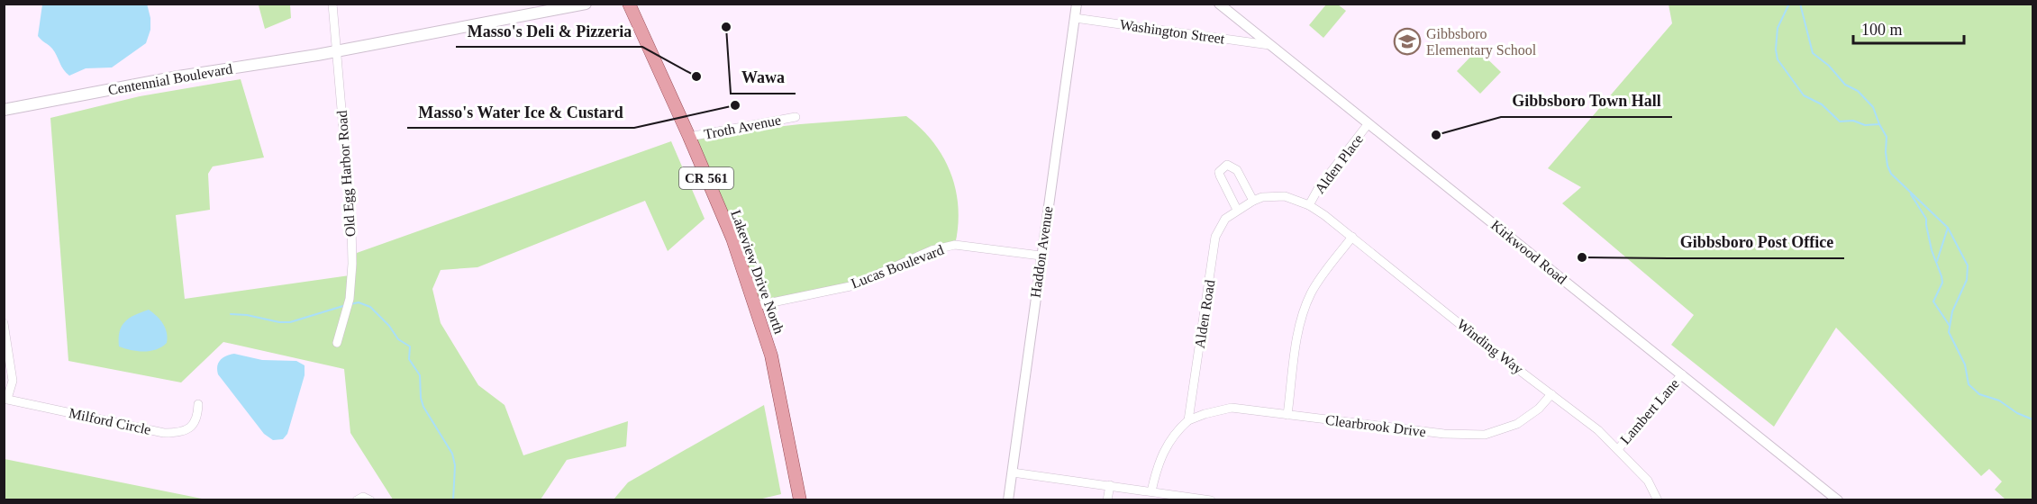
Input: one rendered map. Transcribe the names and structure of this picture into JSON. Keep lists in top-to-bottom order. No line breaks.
{"streets":{"main road":["Centennial Boulevard","CR 561","Lakeview Drive North"],"street":["Washington Street","Troth Avenue","Alden Place","Old Egg Harbor Road","Haddon Avenue","Kirkwood Road","Lucas Boulevard","Alden Road","Winding Way","Lambert Lane","Milford Circle","Clearbrook Drive"]},"crossings":[["Washington Street","Haddon Avenue"],["Washington Street","Kirkwood Road"],["Centennial Boulevard","Old Egg Harbor Road"],["Troth Avenue","Lakeview Drive North"],["Alden Place","Kirkwood Road"],["Alden Place","Alden Road"],["Alden Place","Winding Way"],["Haddon Avenue","Lucas Boulevard"],["Kirkwood Road","Lambert Lane"],["Lucas Boulevard","Lakeview Drive North"],["Alden Road","Winding Way"],["Alden Road","Clearbrook Drive"],["Winding Way","Lambert Lane"],["Winding Way","Clearbrook Drive"]],"places":{"other":["Wawa","Masso's Deli & Pizzeria","Masso's Water Ice & Custard","Gibbsboro Town Hall","Gibbsboro Post Office"],"school or university":["Gibbsboro Elementary School"]},"scale_bar":"100 m"}
